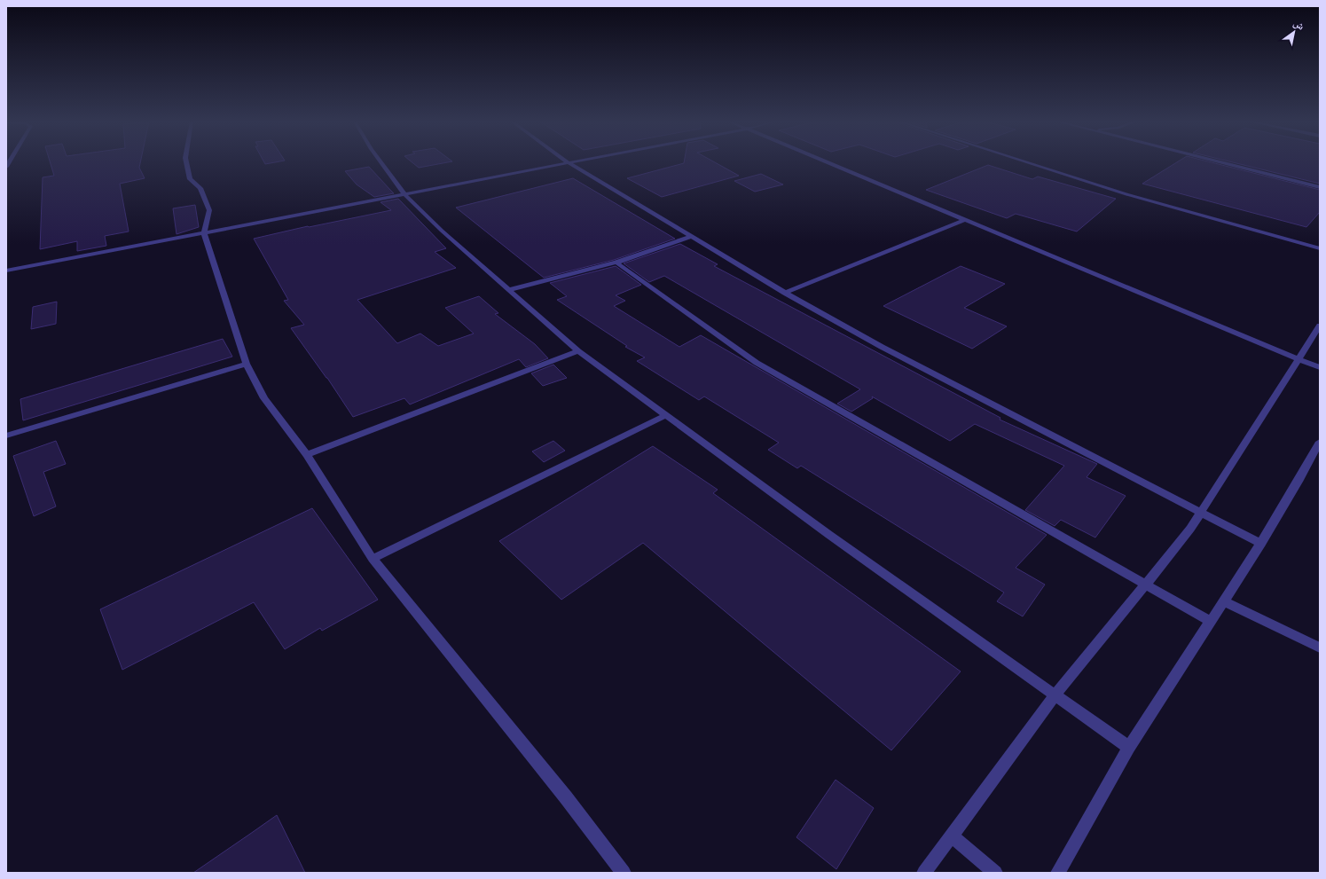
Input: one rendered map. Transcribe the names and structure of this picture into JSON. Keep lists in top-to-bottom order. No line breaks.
{"north":"top right"}
